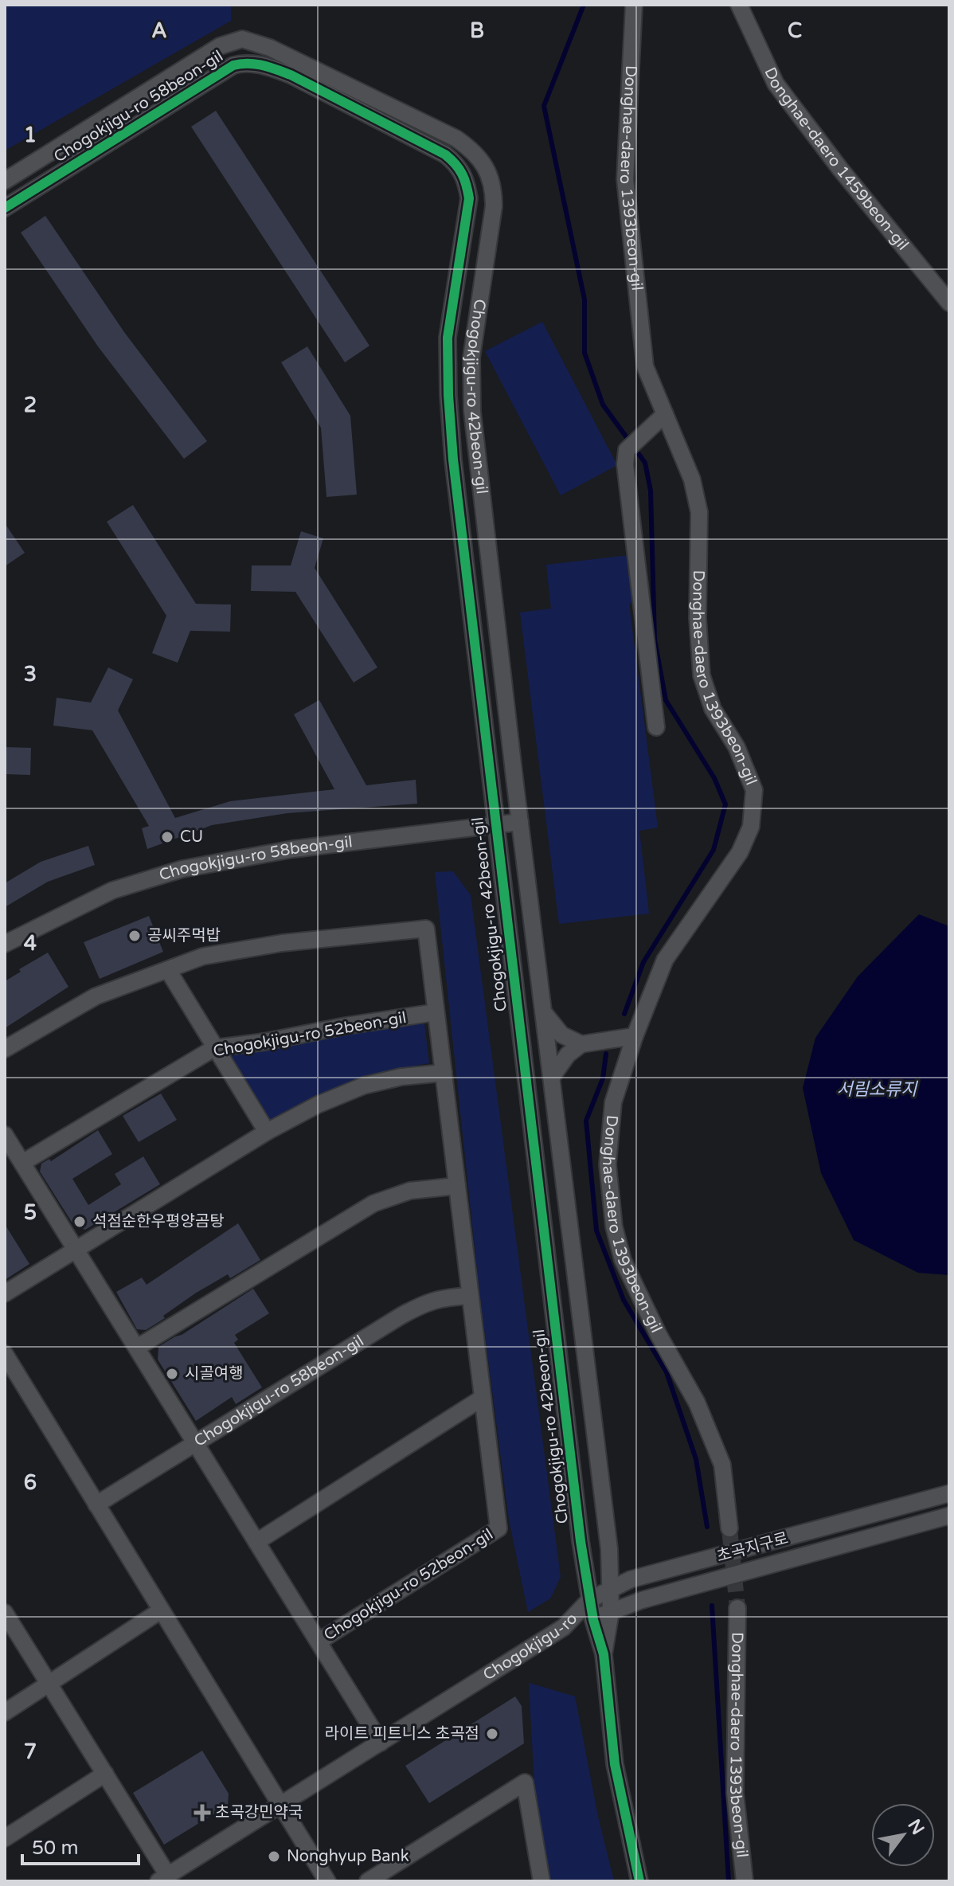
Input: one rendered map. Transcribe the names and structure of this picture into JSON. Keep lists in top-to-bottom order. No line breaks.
{"streets":{"street":["Chogokjigu-ro 58beon-gil","Donghae-daero 1459beon-gil","Donghae-daero 1393beon-gil","Chogokjigu-ro 42beon-gil","Chogokjigu-ro 52beon-gil","초곡지구로","Chogokjigu-ro"]},"crossings":[["Chogokjigu-ro 58beon-gil","Chogokjigu-ro 42beon-gil"],["Chogokjigu-ro 58beon-gil","Chogokjigu-ro 52beon-gil"],["Chogokjigu-ro 42beon-gil","초곡지구로"],["Chogokjigu-ro 42beon-gil","Chogokjigu-ro"],["Chogokjigu-ro 52beon-gil","Chogokjigu-ro"],["초곡지구로","Chogokjigu-ro"]],"water":["서림소류지"],"places":{"other":["CU","공씨주먹밥","석점순한우평양곰탕","시골여행","라이트 피트니스 초곡점","Nonghyup Bank"],"health":["초곡강민약국"]},"scale_bar":"50 m","north":"top right","grid":{"columns":["A","B","C"],"rows":["1","2","3","4","5","6","7"]}}
